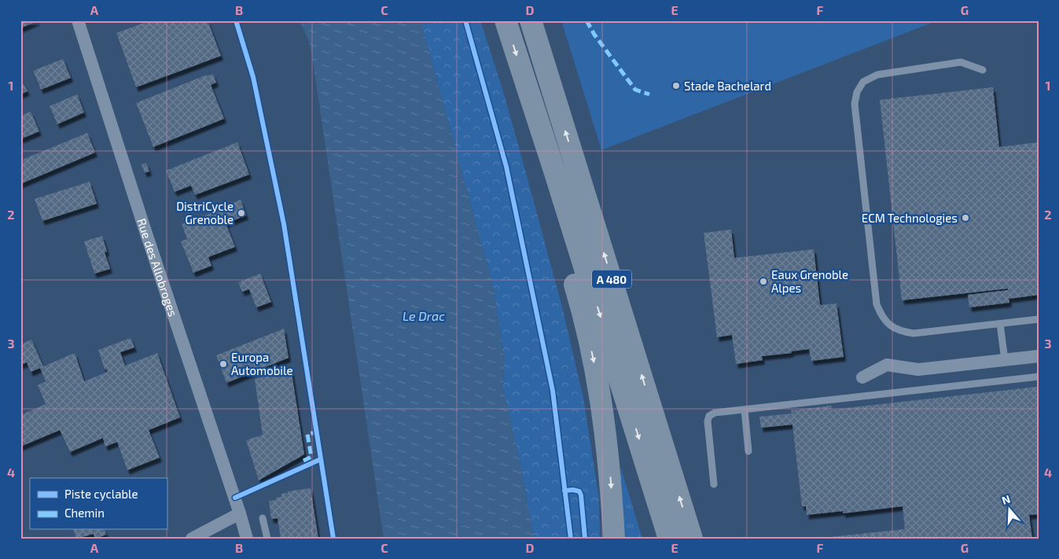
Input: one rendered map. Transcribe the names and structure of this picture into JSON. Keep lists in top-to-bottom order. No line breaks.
{"streets":{"highway":["A 480"],"street":["Rue des Allobroges"]},"water":["Le Drac"],"places":["Stade Bachelard","DistriCycle Grenoble","ECM Technologies","Eaux Grenoble Alpes","Europa Automobile"],"legend":["Piste cyclable","Chemin"],"north":"top","grid":{"columns":["A","B","C","D","E","F","G"],"rows":["1","2","3","4"]}}
